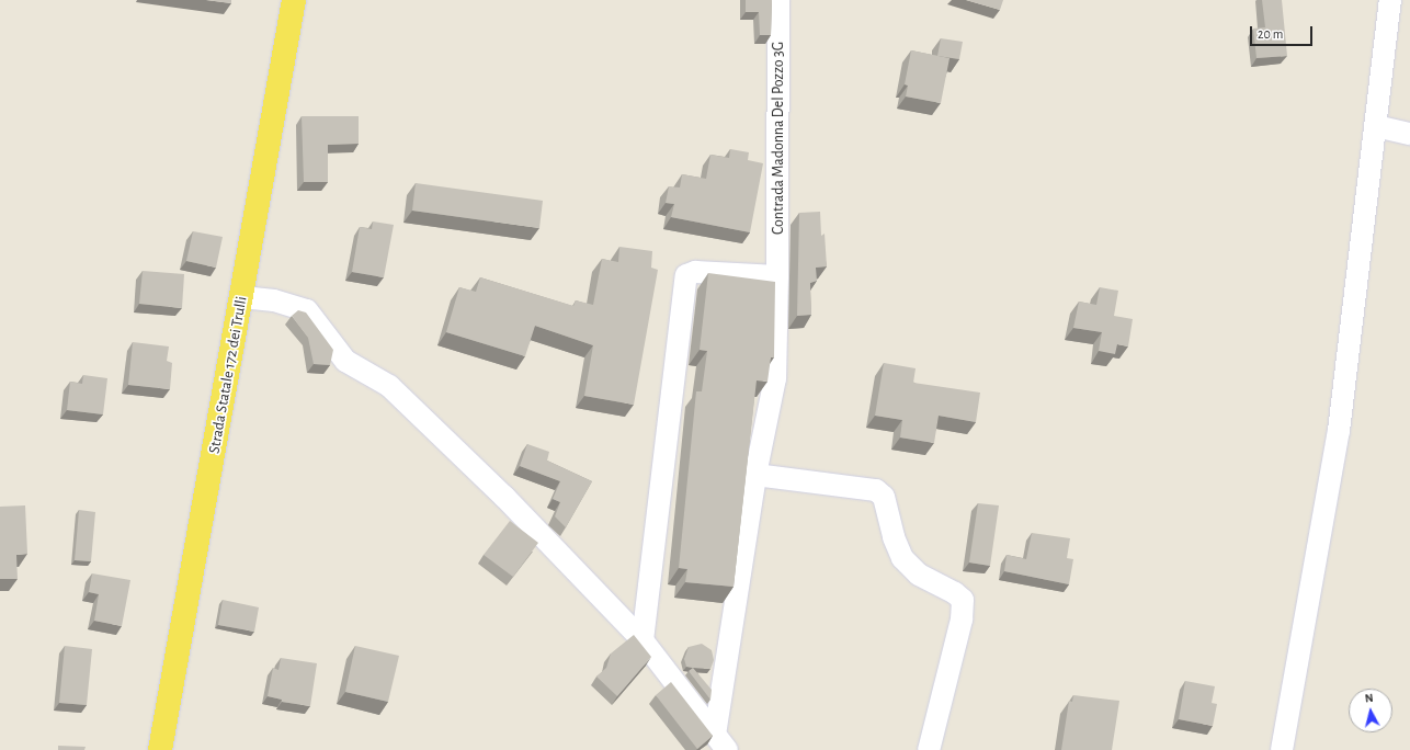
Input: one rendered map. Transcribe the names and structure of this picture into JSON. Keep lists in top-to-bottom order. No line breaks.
{"streets":{"main road":["Strada Statale 172 dei Trulli"],"street":["Contrada Madonna Del Pozzo 3G"]},"scale_bar":"20 m","north":"top"}
